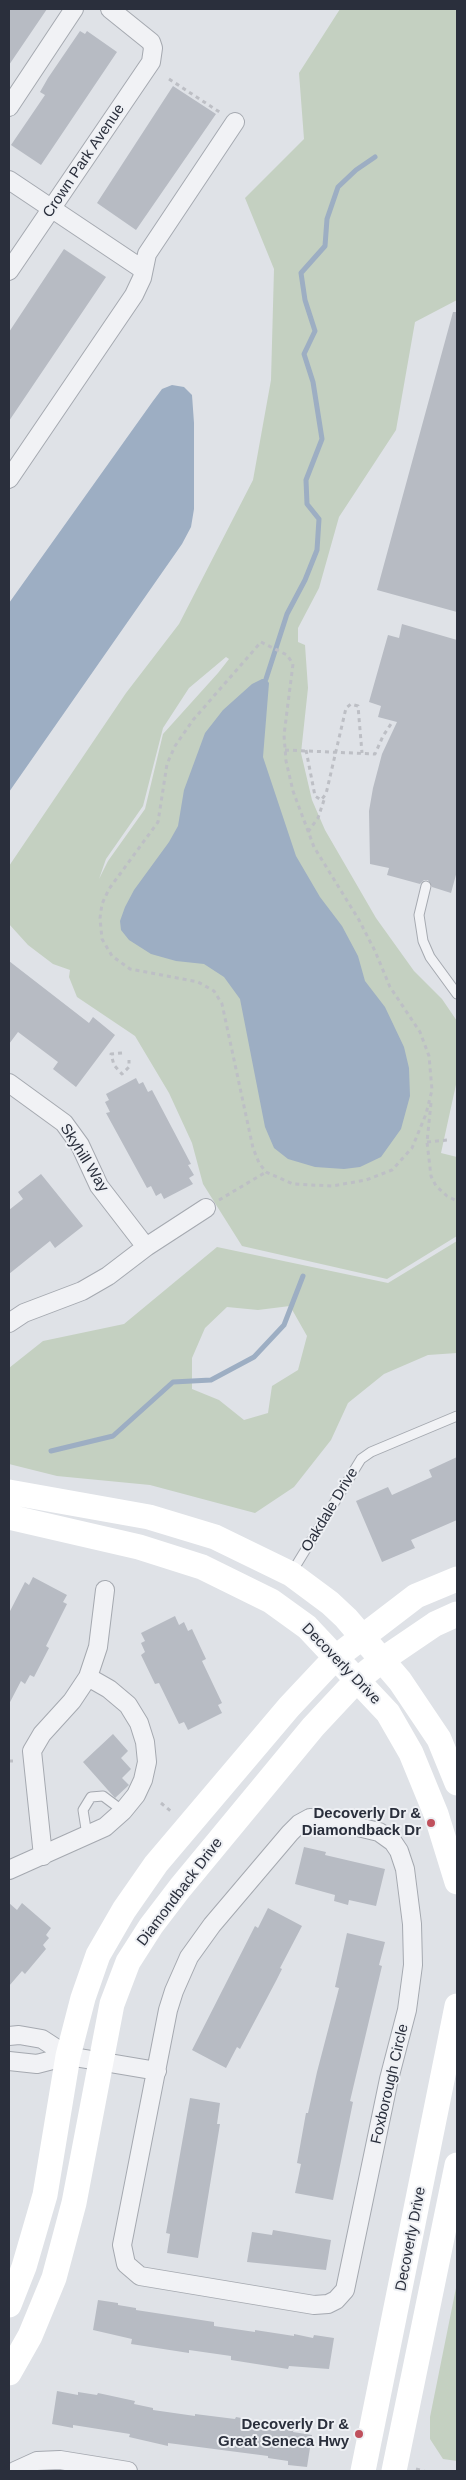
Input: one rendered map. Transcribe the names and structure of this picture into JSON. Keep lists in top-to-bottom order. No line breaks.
{"streets":{"street":["Crown Park Avenue","Skyhill Way","Decoverly Drive","Diamondback Drive","Foxborough Circle"],"lane":["Oakdale Drive"]},"crossings":[["Oakdale Drive","Decoverly Drive"],["Decoverly Drive","Diamondback Drive"]],"places":["Decoverly Dr & Diamondback Dr","Decoverly Dr & Great Seneca Hwy"]}
